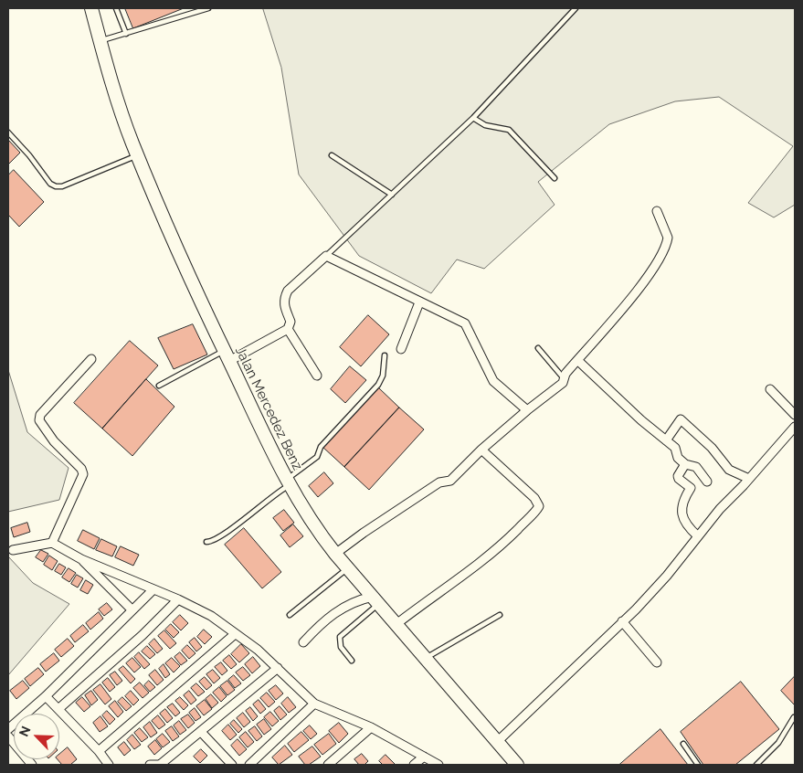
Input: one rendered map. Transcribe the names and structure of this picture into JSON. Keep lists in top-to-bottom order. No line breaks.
{"streets":{"main road":["Jalan Mercedez Benz"]},"north":"top left"}
